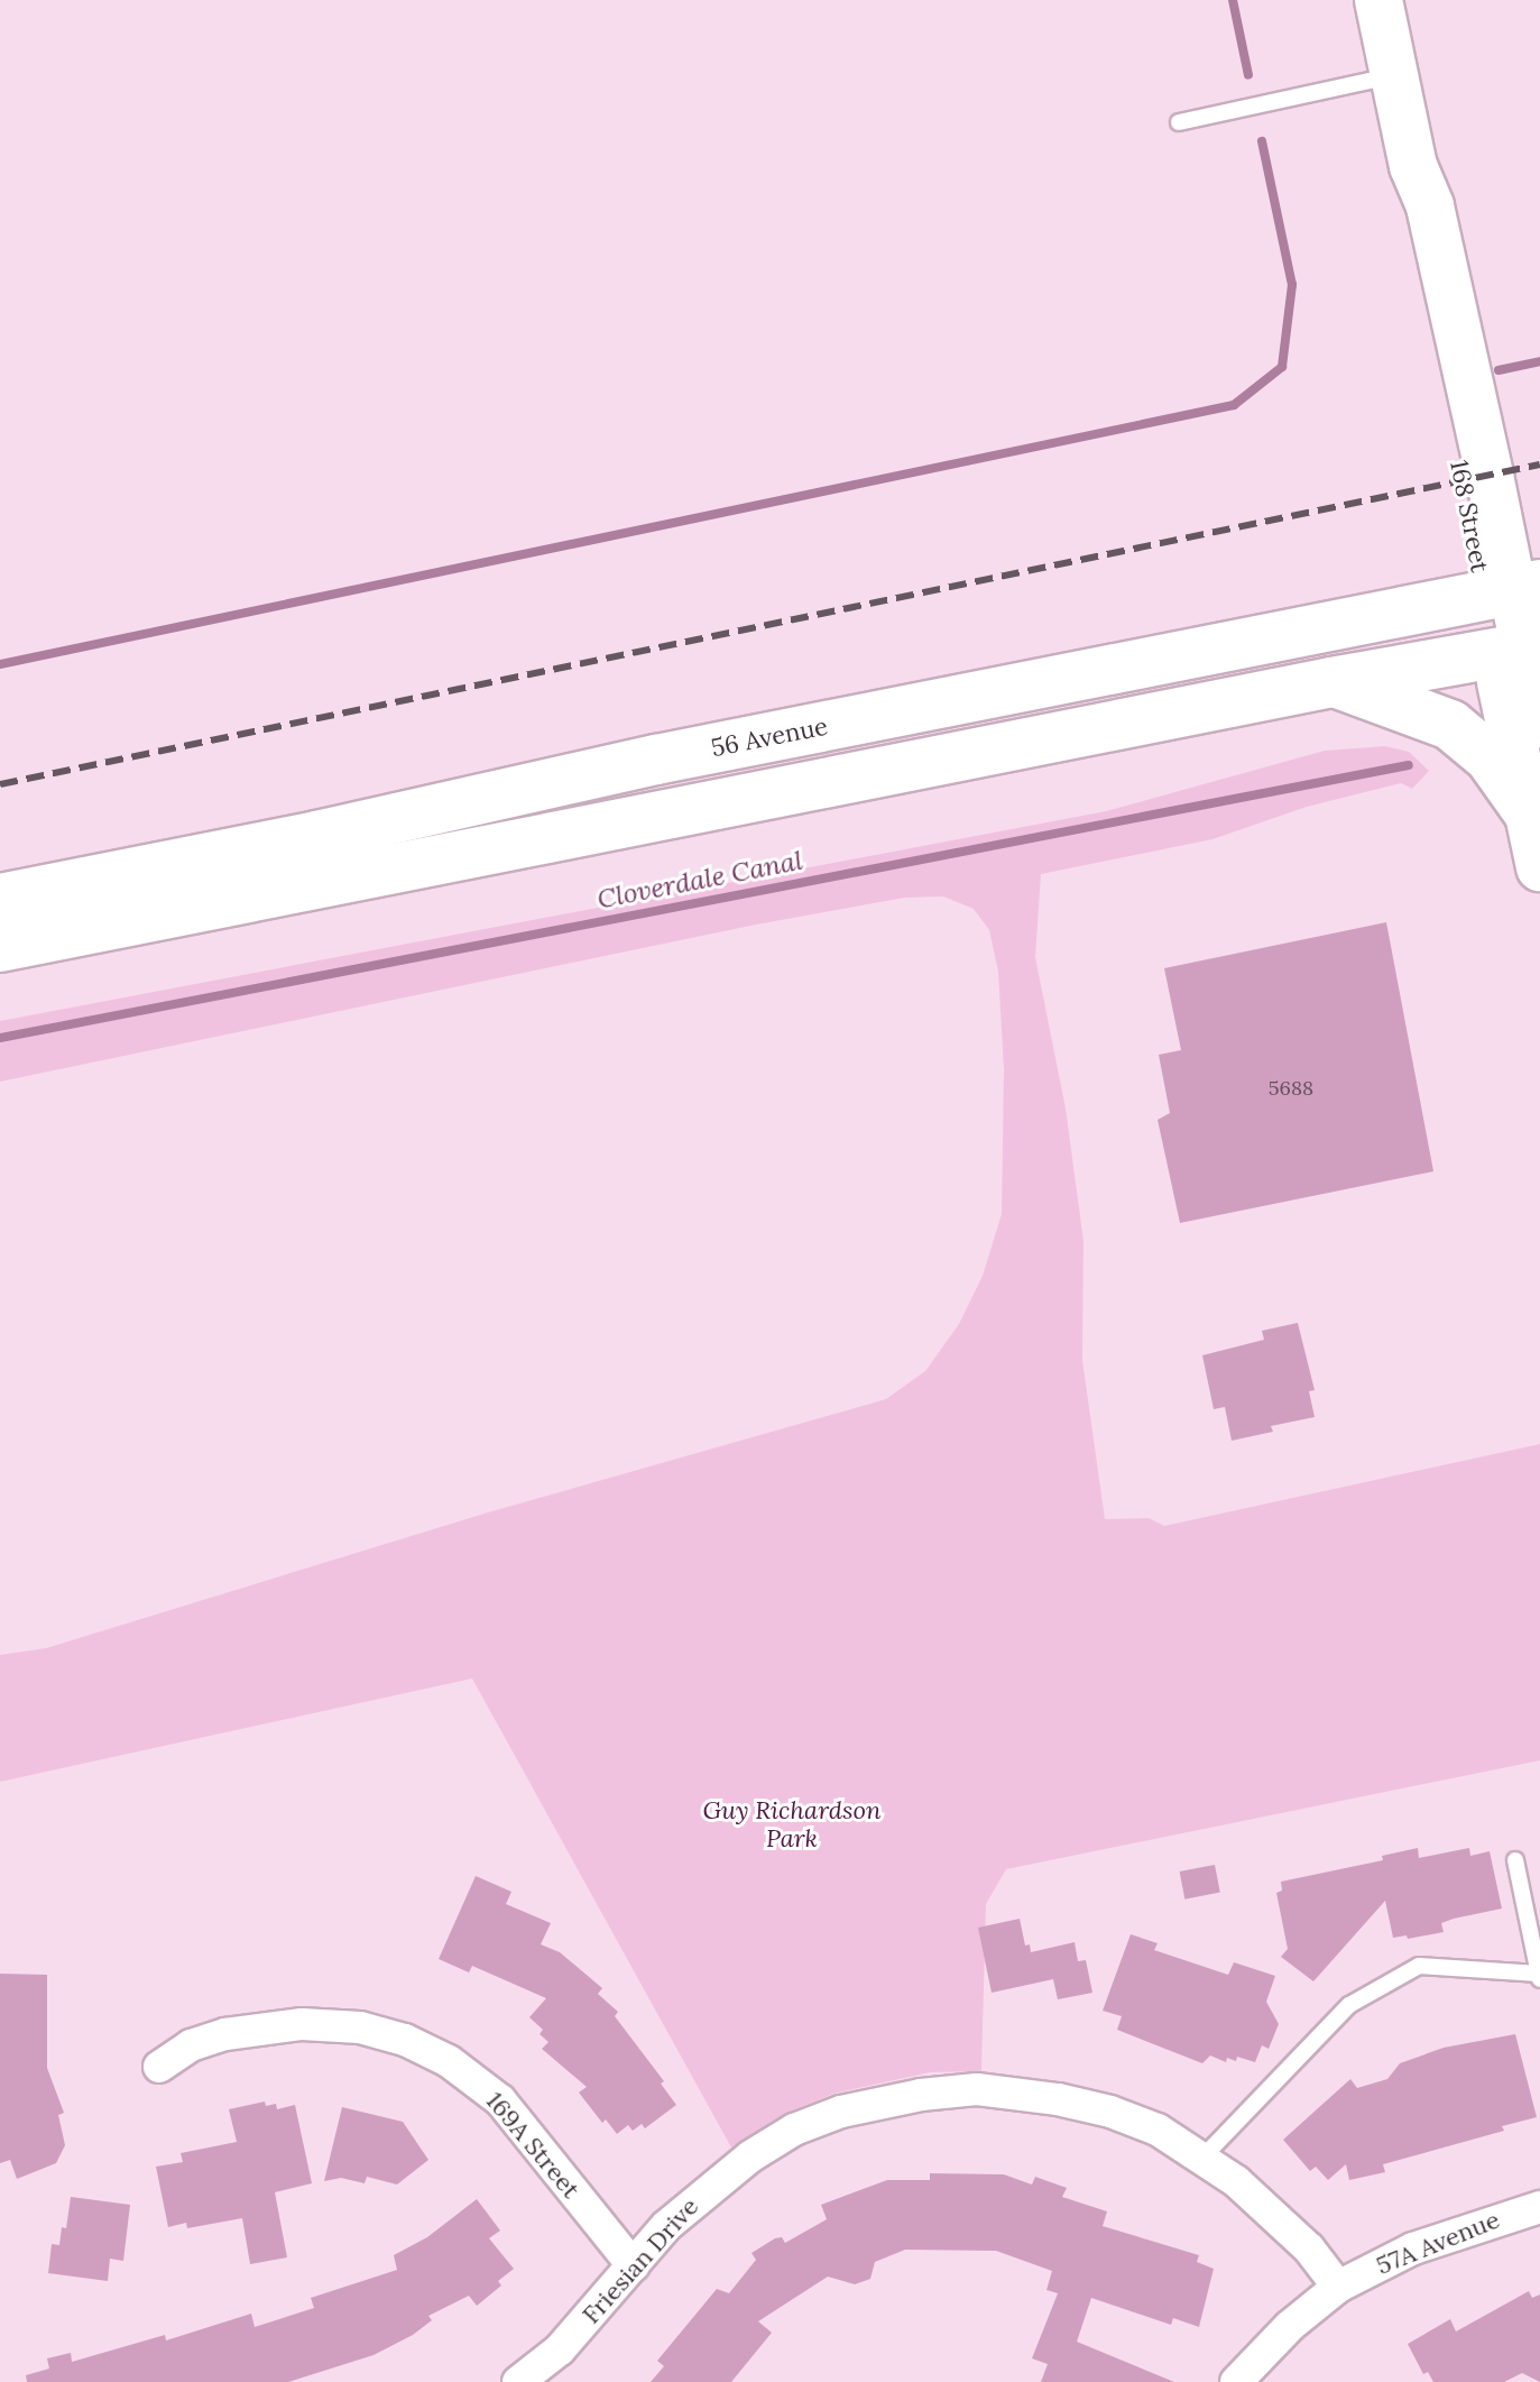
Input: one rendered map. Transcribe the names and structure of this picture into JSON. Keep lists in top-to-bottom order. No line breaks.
{"streets":{"highway":["56 Avenue"],"main road":["168 Street"],"street":["169A Street","57A Avenue","Friesian Drive"]},"crossings":[["168 Street","56 Avenue"],["169A Street","Friesian Drive"],["57A Avenue","Friesian Drive"]],"water":["Cloverdale Canal"],"parks":["Guy Richardson Park"],"house_numbers":["5688"]}
